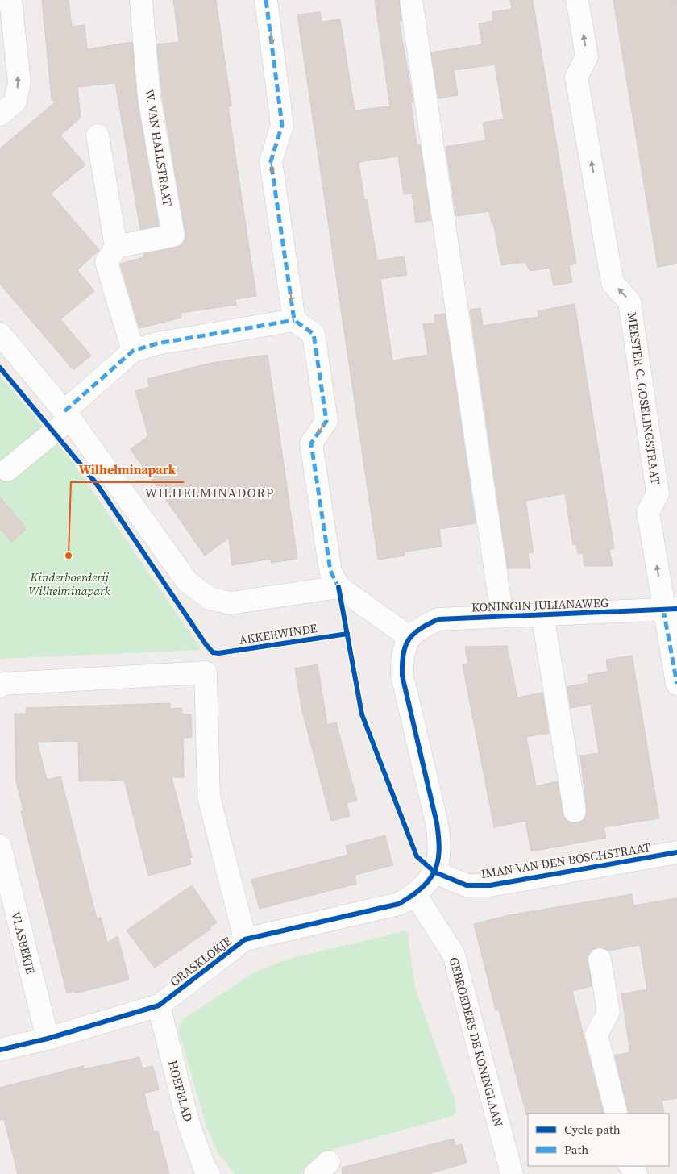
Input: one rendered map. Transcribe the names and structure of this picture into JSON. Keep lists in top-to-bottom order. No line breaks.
{"streets":{"street":["W. VAN HALLSTRAAT","MEESTER C. GOSELINGSTRAAT","KONINGIN JULIANAWEG","IMAN VAN DEN BOSCHSTRAAT","VLASBEKJE","GRASKLOKJE","GEBROEDERS DE KONINGLAAN","HOEFBLAD"],"cycle path":["AKKERWINDE"]},"crossings":[["MEESTER C. GOSELINGSTRAAT","KONINGIN JULIANAWEG"],["IMAN VAN DEN BOSCHSTRAAT","GRASKLOKJE"],["VLASBEKJE","GRASKLOKJE"],["GRASKLOKJE","GEBROEDERS DE KONINGLAAN"],["GRASKLOKJE","HOEFBLAD"]],"districts":["WILHELMINADORP"],"parks":["Kinderboerderij Wilhelminapark"],"places":["Wilhelminapark"],"legend":["Cycle path","Path"]}
